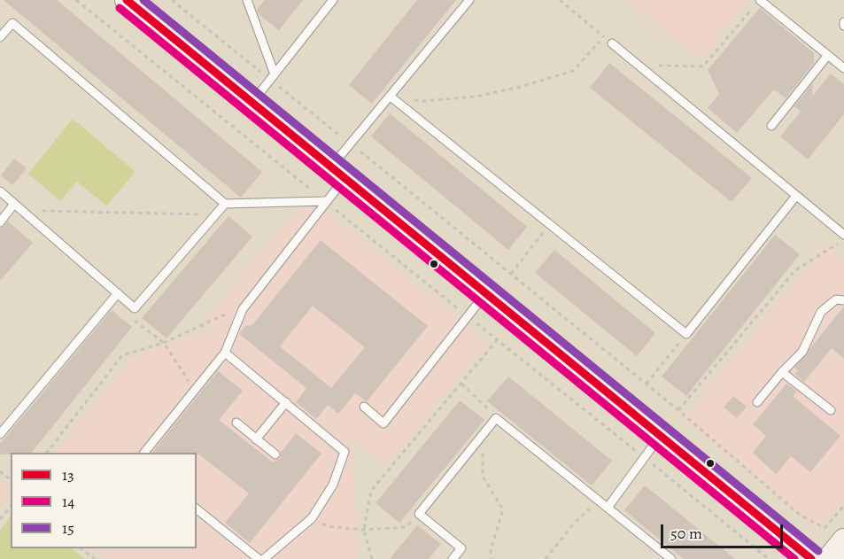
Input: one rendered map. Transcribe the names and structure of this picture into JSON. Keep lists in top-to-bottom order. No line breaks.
{"lines":["transit line 13","transit line 15","transit line 14"],"legend":["13","14","15"],"scale_bar":"50 m"}
